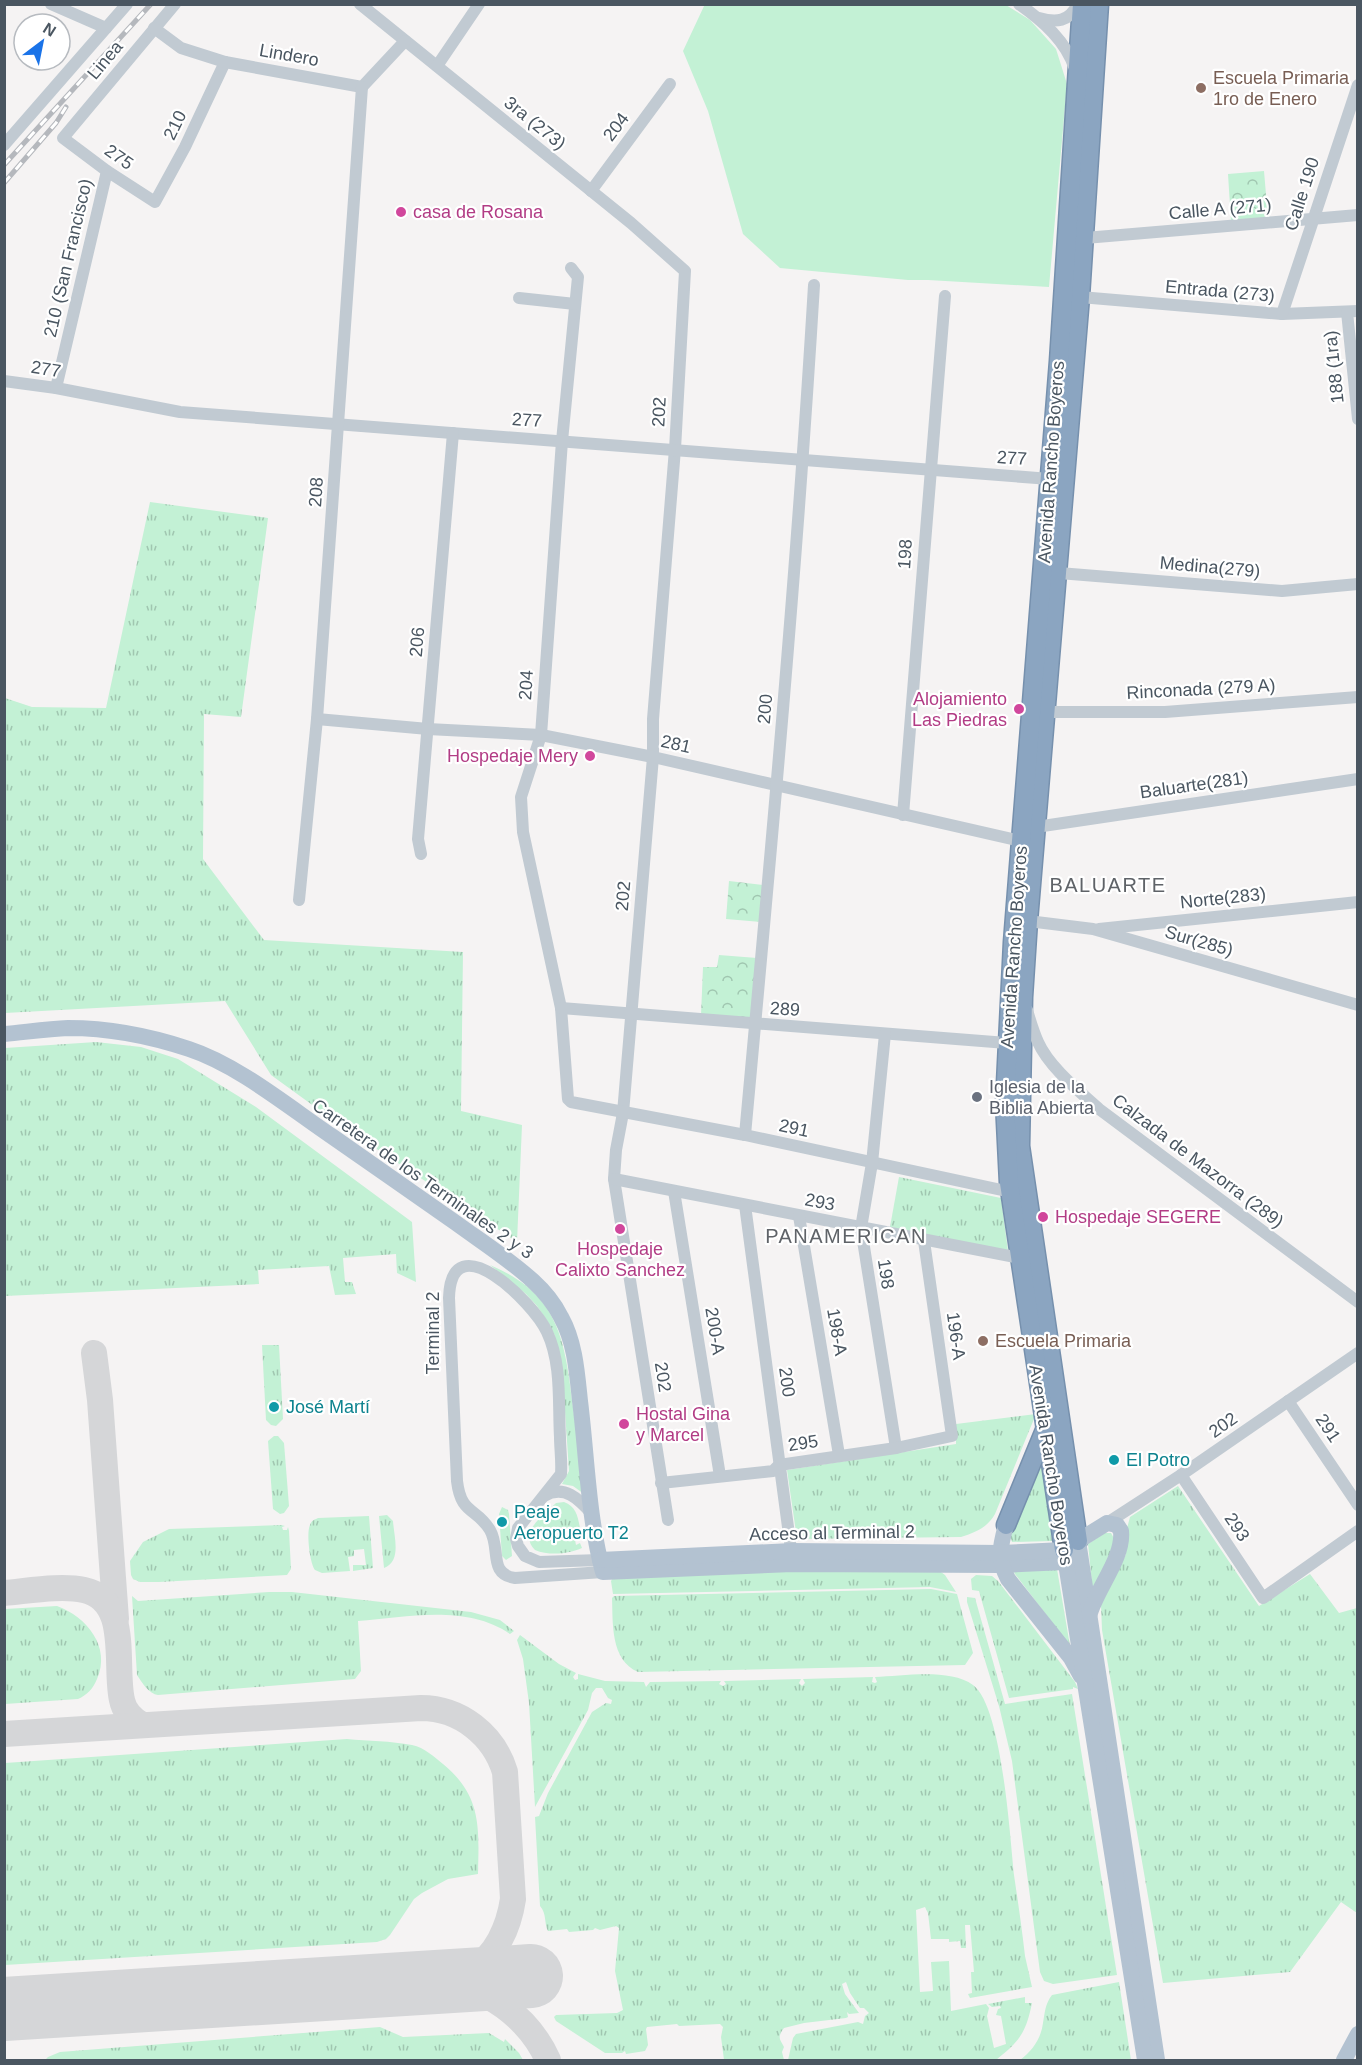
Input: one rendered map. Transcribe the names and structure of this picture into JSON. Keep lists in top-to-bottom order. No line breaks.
{"streets":{"highway":["Avenida Rancho Boyeros"],"main road":["Carretera de los Terminales 2 y 3","Acceso al Terminal 2"],"street":["Lindero","Linea","3ra (273)","210","204","275","Calle 190","Calle A (271)","210 (San Francisco)","Entrada (273)","188 (1ra)","277","202","208","198","Medina(279)","206","Rinconada (279 A)","200","281","Baluarte(281)","Norte(283)","Sur(285)","289","291","Calzada de Mazorra (289)","293","200-A","198-A","Terminal 2","196-A","295"]},"crossings":[["Lindero","Linea"],["Lindero","210"],["Lindero","208"],["Linea","275"],["3ra (273)","204"],["3ra (273)","202"],["210","275"],["204","277"],["204","281"],["204","289"],["204","291"],["275","210 (San Francisco)"],["Calle 190","Calle A (271)"],["Calle 190","Entrada (273)"],["Calle A (271)","Avenida Rancho Boyeros"],["210 (San Francisco)","277"],["Entrada (273)","188 (1ra)"],["Entrada (273)","Avenida Rancho Boyeros"],["277","202"],["277","Avenida Rancho Boyeros"],["277","208"],["277","198"],["277","206"],["277","200"],["202","281"],["202","289"],["202","291"],["202","293"],["202","295"],["Avenida Rancho Boyeros","Medina(279)"],["Avenida Rancho Boyeros","Rinconada (279 A)"],["Avenida Rancho Boyeros","281"],["Avenida Rancho Boyeros","Baluarte(281)"],["Avenida Rancho Boyeros","Sur(285)"],["Avenida Rancho Boyeros","289"],["Avenida Rancho Boyeros","291"],["Avenida Rancho Boyeros","Calzada de Mazorra (289)"],["Avenida Rancho Boyeros","293"],["Avenida Rancho Boyeros","Acceso al Terminal 2"],["208","281"],["198","281"],["198","289"],["198","291"],["198","293"],["198","295"],["206","281"],["200","281"],["200","289"],["200","291"],["200","293"],["200","295"],["200","Acceso al Terminal 2"],["Norte(283)","Sur(285)"],["Carretera de los Terminales 2 y 3","Terminal 2"],["Carretera de los Terminales 2 y 3","Acceso al Terminal 2"],["293","200-A"],["293","198-A"],["293","196-A"],["200-A","295"],["198-A","295"],["Terminal 2","Acceso al Terminal 2"],["196-A","295"]],"districts":["BALUARTE","PANAMERICAN"],"places":["Escuela Primaria 1ro de Enero","casa de Rosana","Alojamiento Las Piedras","Hospedaje Mery","Iglesia de la Biblia Abierta","Hospedaje SEGERE","Hospedaje Calixto Sanchez","Escuela Primaria","José Martí","Hostal Gina y Marcel","El Potro","Peaje Aeropuerto T2"],"north":"top right"}
